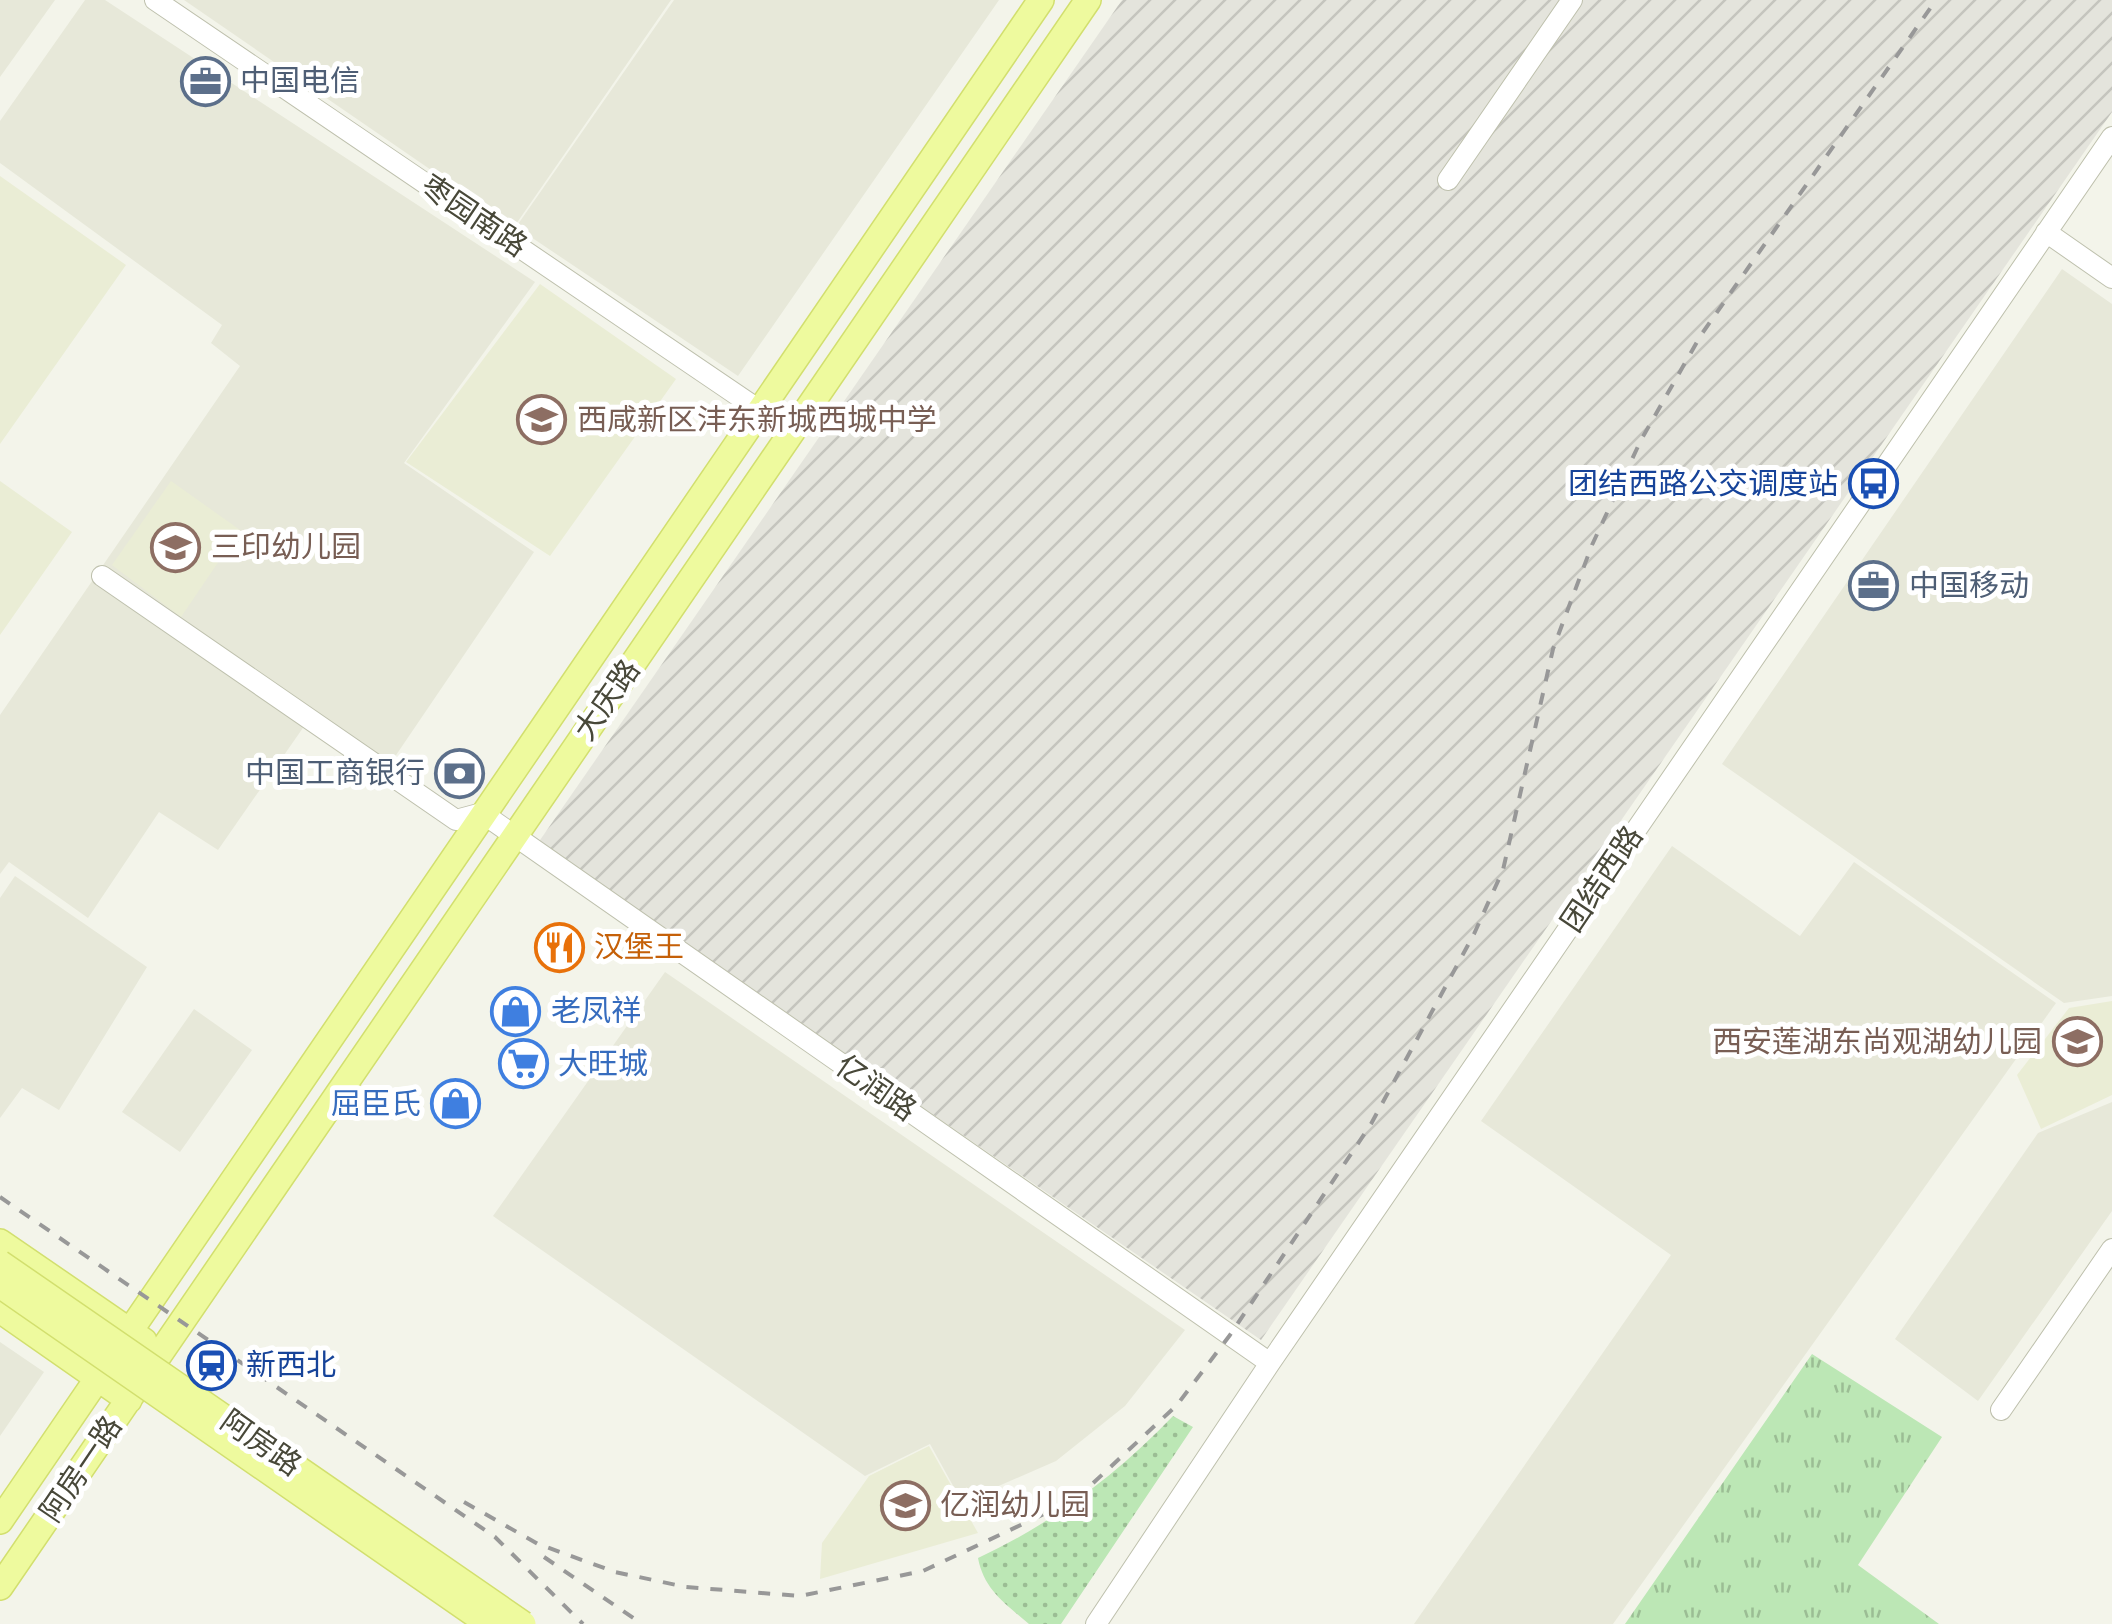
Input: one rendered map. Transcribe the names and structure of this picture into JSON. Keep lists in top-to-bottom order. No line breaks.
{"streets":{"main road":["大庆路","阿房路","阿房一路"],"street":["枣园南路","团结西路","亿润路"]},"crossings":[["枣园南路","大庆路"],["大庆路","亿润路"],["大庆路","阿房一路"],["团结西路","亿润路"]],"places":{"office":["中国电信","中国移动"],"school or university":["西咸新区沣东新城西城中学","三印幼儿园","西安莲湖东尚观湖幼儿园","亿润幼儿园"],"bus stop":["团结西路公交调度站"],"bank":["中国工商银行"],"restaurant":["汉堡王"],"shop":["老凤祥","屈臣氏"],"supermarket":["大旺城"],"station":["新西北"]}}
